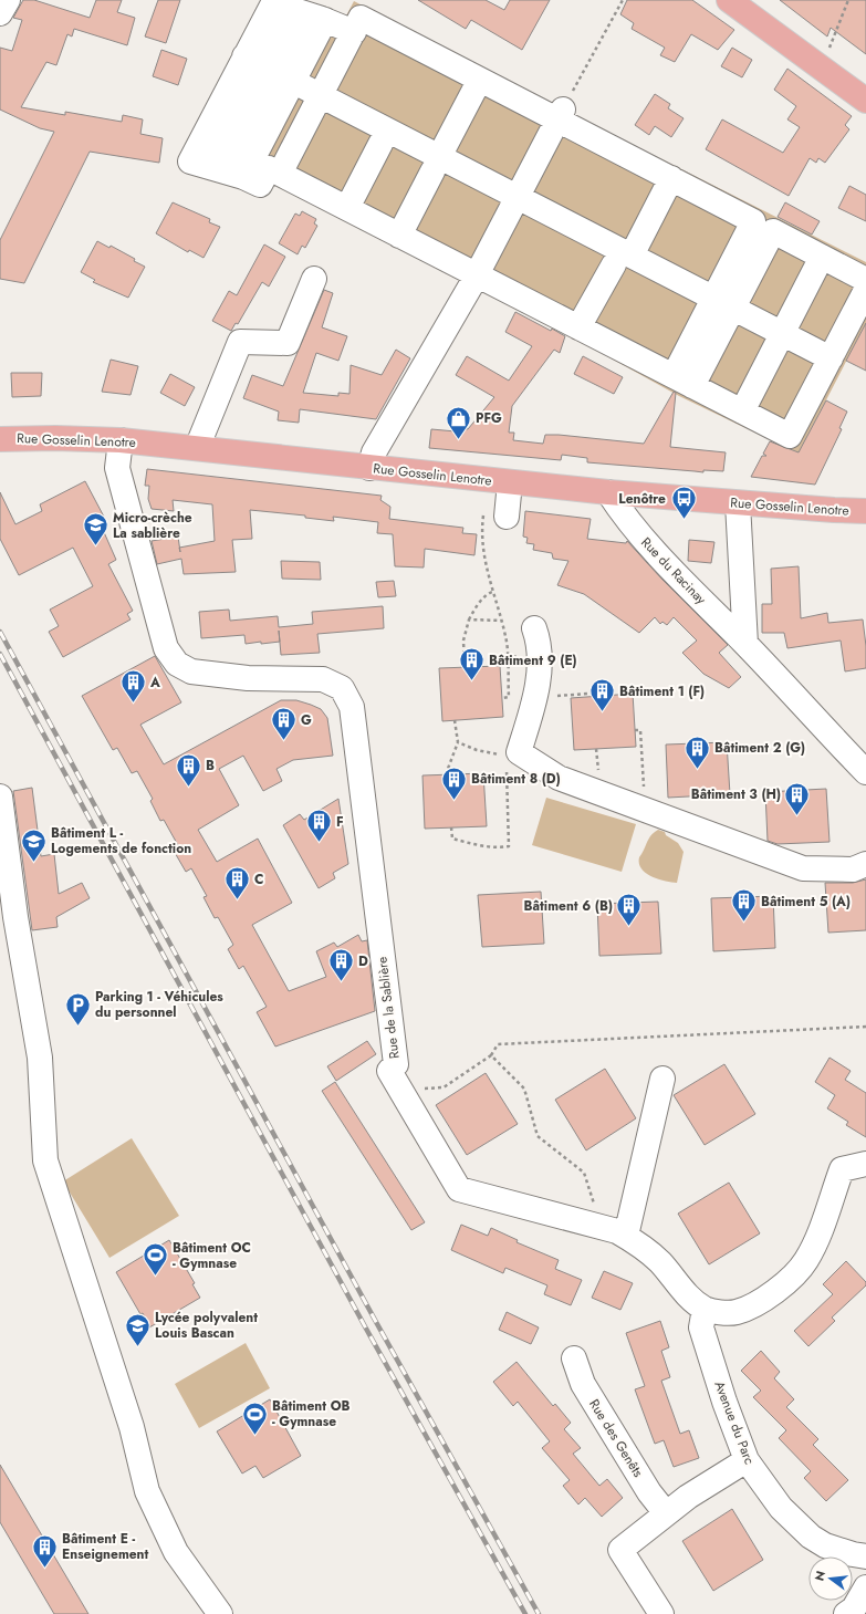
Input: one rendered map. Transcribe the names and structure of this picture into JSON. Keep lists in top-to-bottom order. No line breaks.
{"streets":{"main road":["Rue Gosselin Lenotre"],"street":["Rue du Racinay","Rue de la Sablière","Avenue du Parc","Rue des Genêts"]},"crossings":[["Rue Gosselin Lenotre","Rue du Racinay"],["Rue Gosselin Lenotre","Rue de la Sablière"],["Rue de la Sablière","Avenue du Parc"]],"places":{"shop":["PFG"],"bus stop":["Lenôtre"],"school or university":["Micro-crèche La sablière","Bâtiment L - Logements de fonction","Lycée polyvalent Louis Bascan"],"building":["Bâtiment 9 (E)","A","Bâtiment 1 (F)","G","Bâtiment 2 (G)","B","Bâtiment 8 (D)","Bâtiment 3 (H)","F","C","Bâtiment 5 (A)","Bâtiment 6 (B)","D","Bâtiment E - Enseignement"],"parking":["Parking 1 - Véhicules du personnel"],"sports":["Bâtiment OC - Gymnase","Bâtiment OB - Gymnase"]},"north":"left"}
